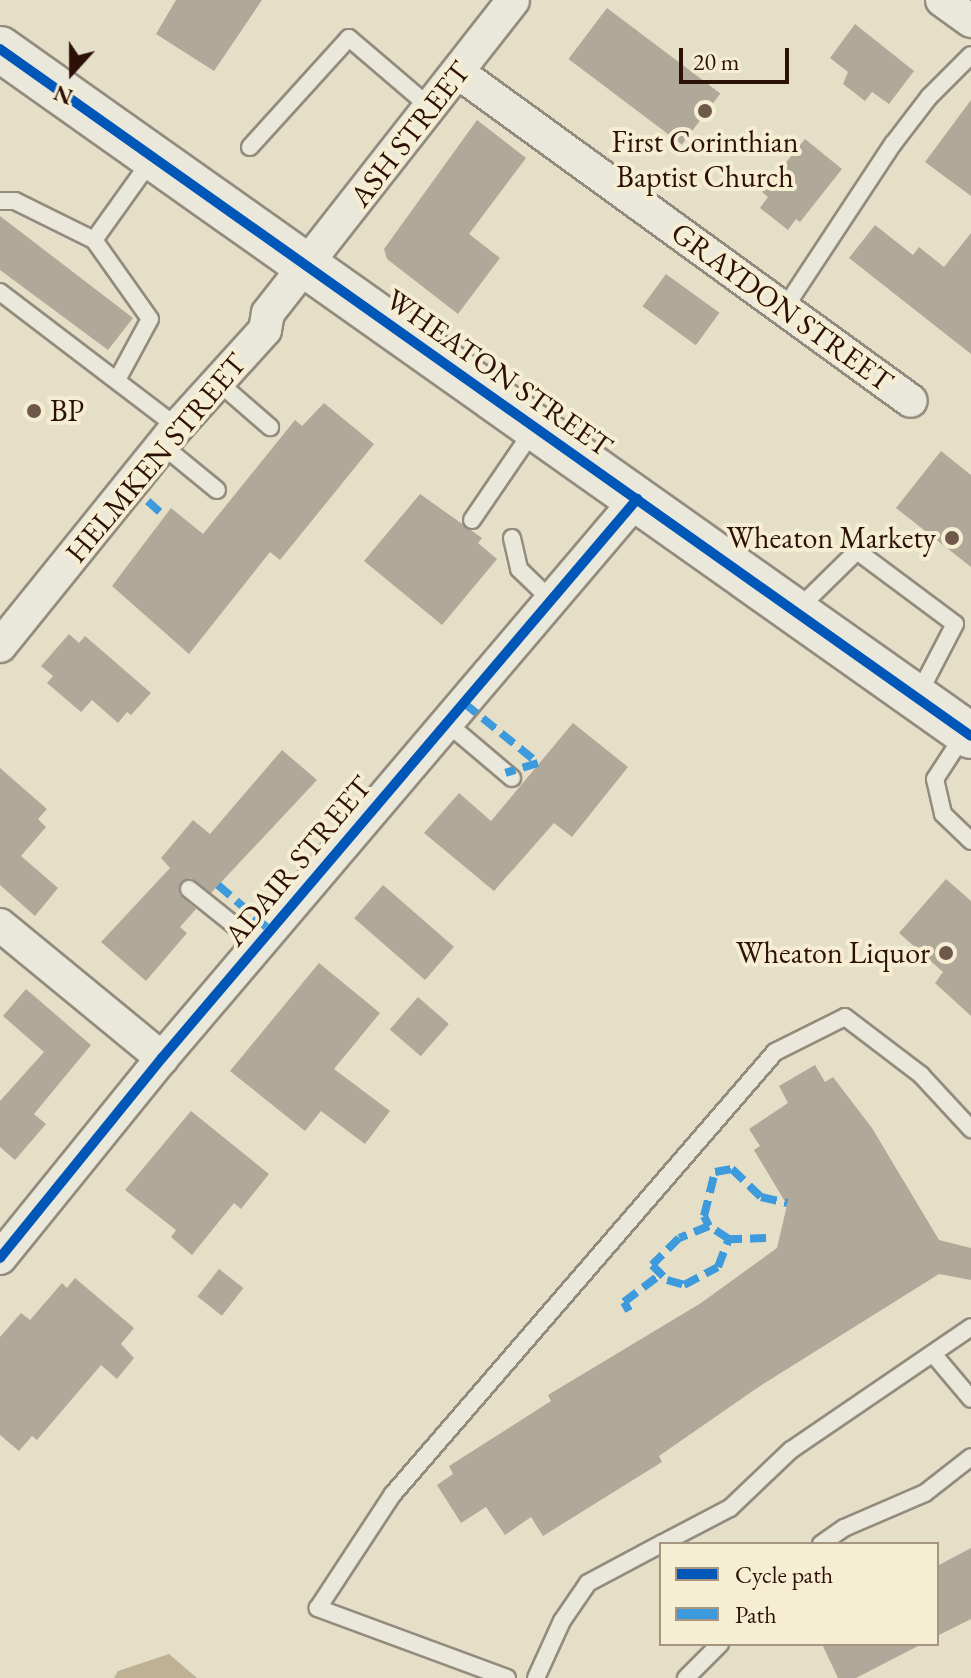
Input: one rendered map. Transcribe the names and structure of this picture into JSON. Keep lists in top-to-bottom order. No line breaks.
{"streets":{"main road":["WHEATON STREET"],"street":["ASH STREET","GRAYDON STREET","HELMKEN STREET","ADAIR STREET"]},"crossings":[["ASH STREET","GRAYDON STREET"],["ASH STREET","WHEATON STREET"],["ASH STREET","HELMKEN STREET"],["WHEATON STREET","HELMKEN STREET"],["WHEATON STREET","ADAIR STREET"]],"places":["First Corinthian Baptist Church","BP","Wheaton Markety","Wheaton Liquor"],"legend":["Cycle path","Path"],"scale_bar":"20 m","north":"bottom"}
